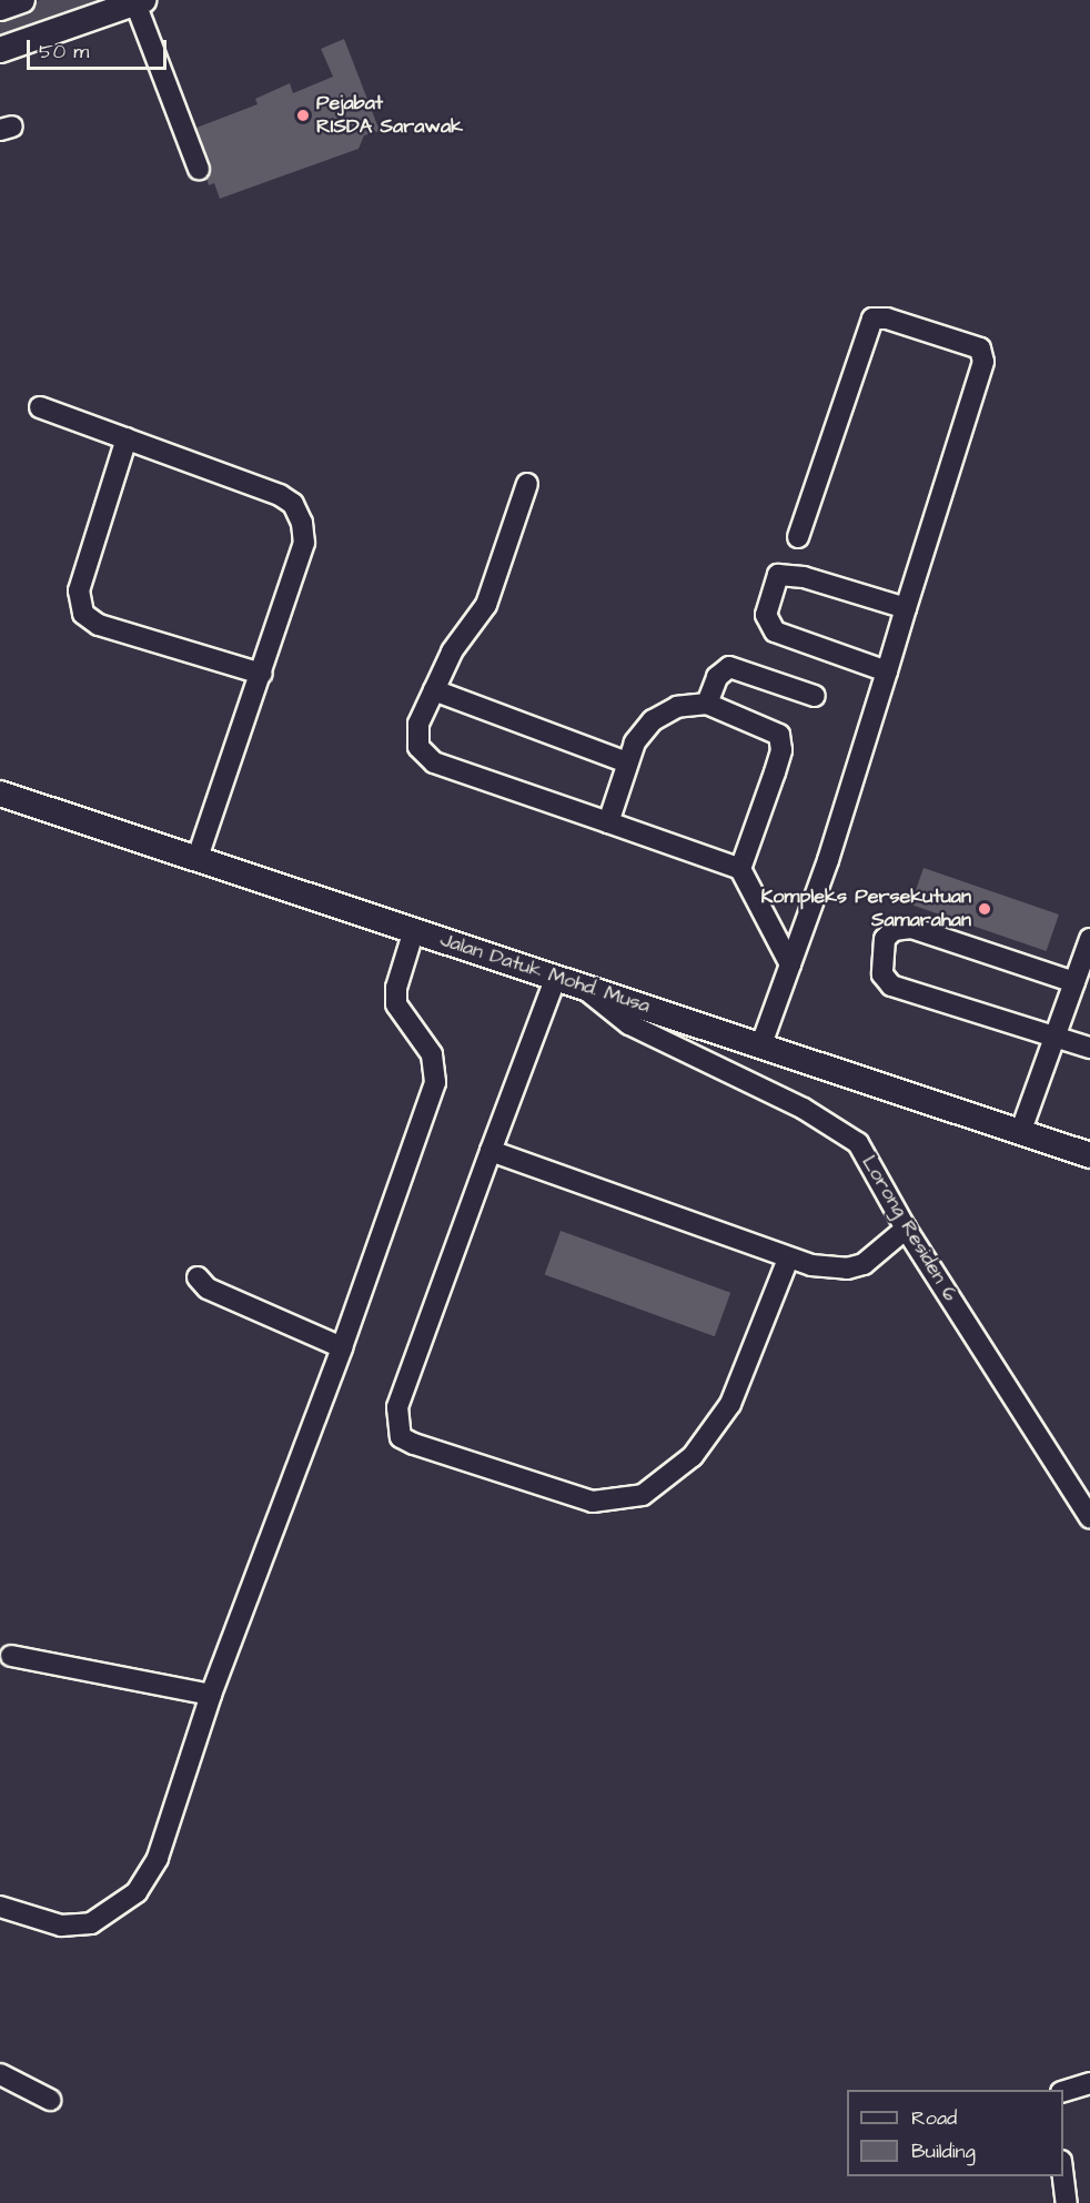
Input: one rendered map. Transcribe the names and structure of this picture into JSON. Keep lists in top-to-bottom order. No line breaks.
{"streets":{"main road":["Jalan Datuk Mohd. Musa"],"street":["Lorong Residen 6"]},"crossings":[["Jalan Datuk Mohd. Musa","Lorong Residen 6"]],"places":["Pejabat RISDA Sarawak","Kompleks Persekutuan Samarahan"],"legend":["Road","Building"],"scale_bar":"50 m"}
